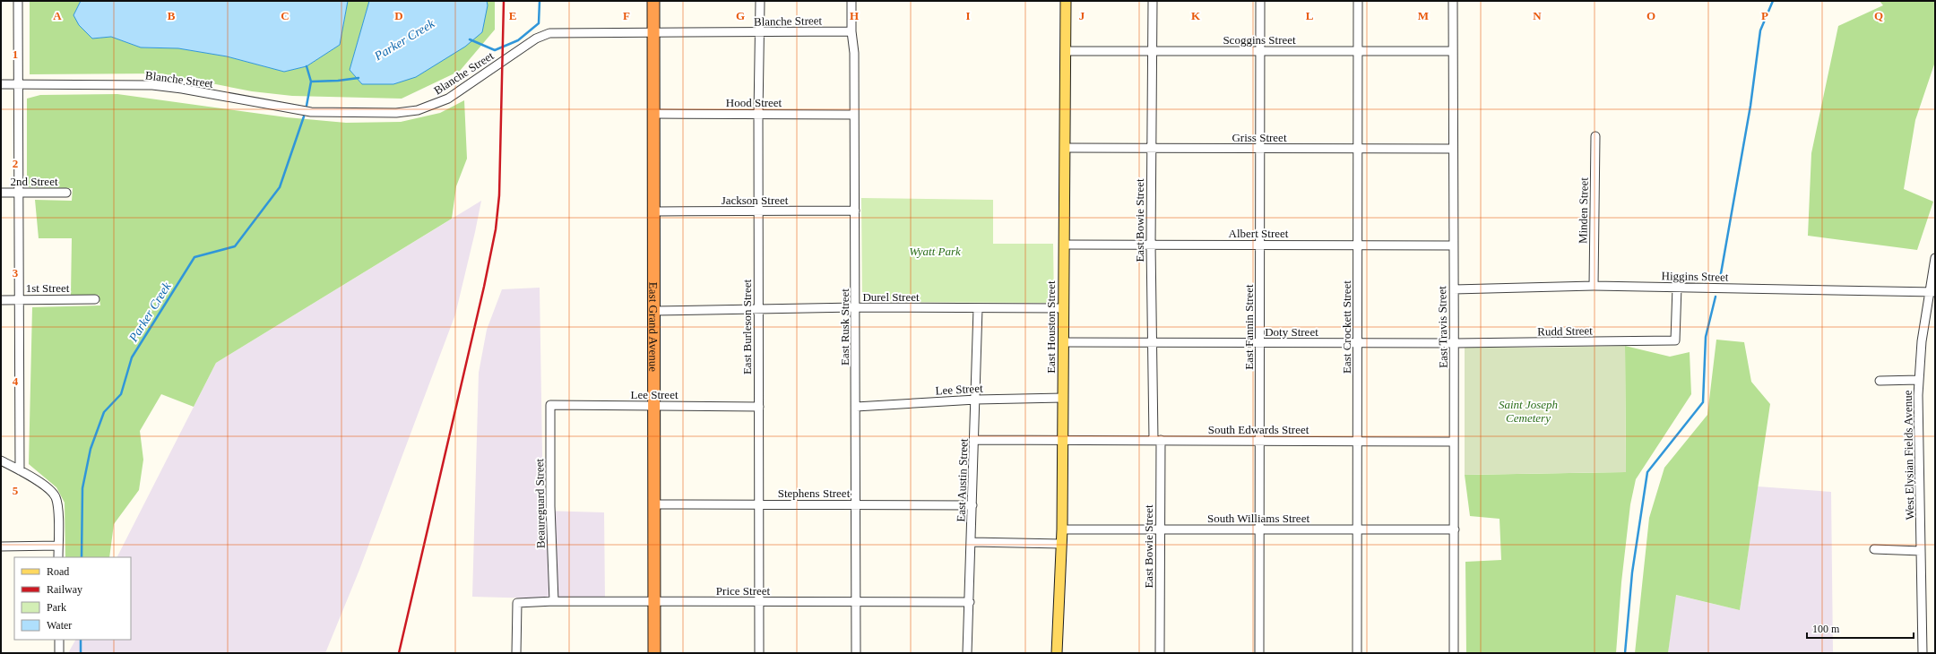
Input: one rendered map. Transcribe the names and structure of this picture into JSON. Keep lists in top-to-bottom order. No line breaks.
{"streets":{"highway":["East Grand Avenue"],"main road":["East Houston Street"],"street":["Blanche Street","Scoggins Street","Hood Street","Griss Street","2nd Street","Jackson Street","Minden Street","East Bowie Street","Albert Street","Higgins Street","1st Street","Durel Street","East Burleson Street","East Rusk Street","East Fannin Street","East Crockett Street","East Travis Street","Rudd Street","Doty Street","Lee Street","South Edwards Street","West Elysian Fields Avenue","East Austin Street","Stephens Street","Beaureguard Street","South Williams Street","Price Street"]},"crossings":[["Blanche Street","East Grand Avenue"],["Blanche Street","East Burleson Street"],["Blanche Street","East Rusk Street"],["Scoggins Street","East Bowie Street"],["Scoggins Street","East Houston Street"],["Scoggins Street","East Fannin Street"],["Scoggins Street","East Crockett Street"],["Scoggins Street","East Travis Street"],["Hood Street","East Grand Avenue"],["Hood Street","East Burleson Street"],["Hood Street","East Rusk Street"],["Griss Street","East Bowie Street"],["Griss Street","East Houston Street"],["Griss Street","East Fannin Street"],["Griss Street","East Crockett Street"],["Griss Street","East Travis Street"],["Jackson Street","East Grand Avenue"],["Jackson Street","East Burleson Street"],["Jackson Street","East Rusk Street"],["Minden Street","Higgins Street"],["East Bowie Street","Albert Street"],["East Bowie Street","Doty Street"],["East Bowie Street","South Edwards Street"],["East Bowie Street","South Williams Street"],["Albert Street","East Houston Street"],["Albert Street","East Fannin Street"],["Albert Street","East Crockett Street"],["Albert Street","East Travis Street"],["Higgins Street","East Travis Street"],["Higgins Street","Rudd Street"],["Higgins Street","West Elysian Fields Avenue"],["Durel Street","East Grand Avenue"],["Durel Street","East Burleson Street"],["Durel Street","East Rusk Street"],["Durel Street","East Houston Street"],["Durel Street","East Austin Street"],["East Grand Avenue","Lee Street"],["East Grand Avenue","Stephens Street"],["East Grand Avenue","Price Street"],["East Burleson Street","Lee Street"],["East Burleson Street","Stephens Street"],["East Burleson Street","Price Street"],["East Rusk Street","Lee Street"],["East Rusk Street","Stephens Street"],["East Rusk Street","Price Street"],["East Houston Street","Doty Street"],["East Houston Street","Lee Street"],["East Houston Street","South Edwards Street"],["East Houston Street","South Williams Street"],["East Fannin Street","Doty Street"],["East Fannin Street","South Edwards Street"],["East Fannin Street","South Williams Street"],["East Crockett Street","Doty Street"],["East Crockett Street","South Edwards Street"],["East Crockett Street","South Williams Street"],["East Travis Street","Rudd Street"],["East Travis Street","Doty Street"],["East Travis Street","South Edwards Street"],["East Travis Street","South Williams Street"],["Rudd Street","Doty Street"],["Lee Street","East Austin Street"],["Lee Street","Beaureguard Street"],["South Edwards Street","East Austin Street"],["East Austin Street","Stephens Street"],["East Austin Street","Price Street"],["Beaureguard Street","Price Street"]],"water":["Parker Creek"],"parks":["Wyatt Park","Saint Joseph Cemetery"],"legend":["Road","Railway","Park","Water"],"scale_bar":"100 m","grid":{"columns":["A","B","C","D","E","F","G","H","I","J","K","L","M","N","O","P","Q"],"rows":["1","2","3","4","5"]}}
